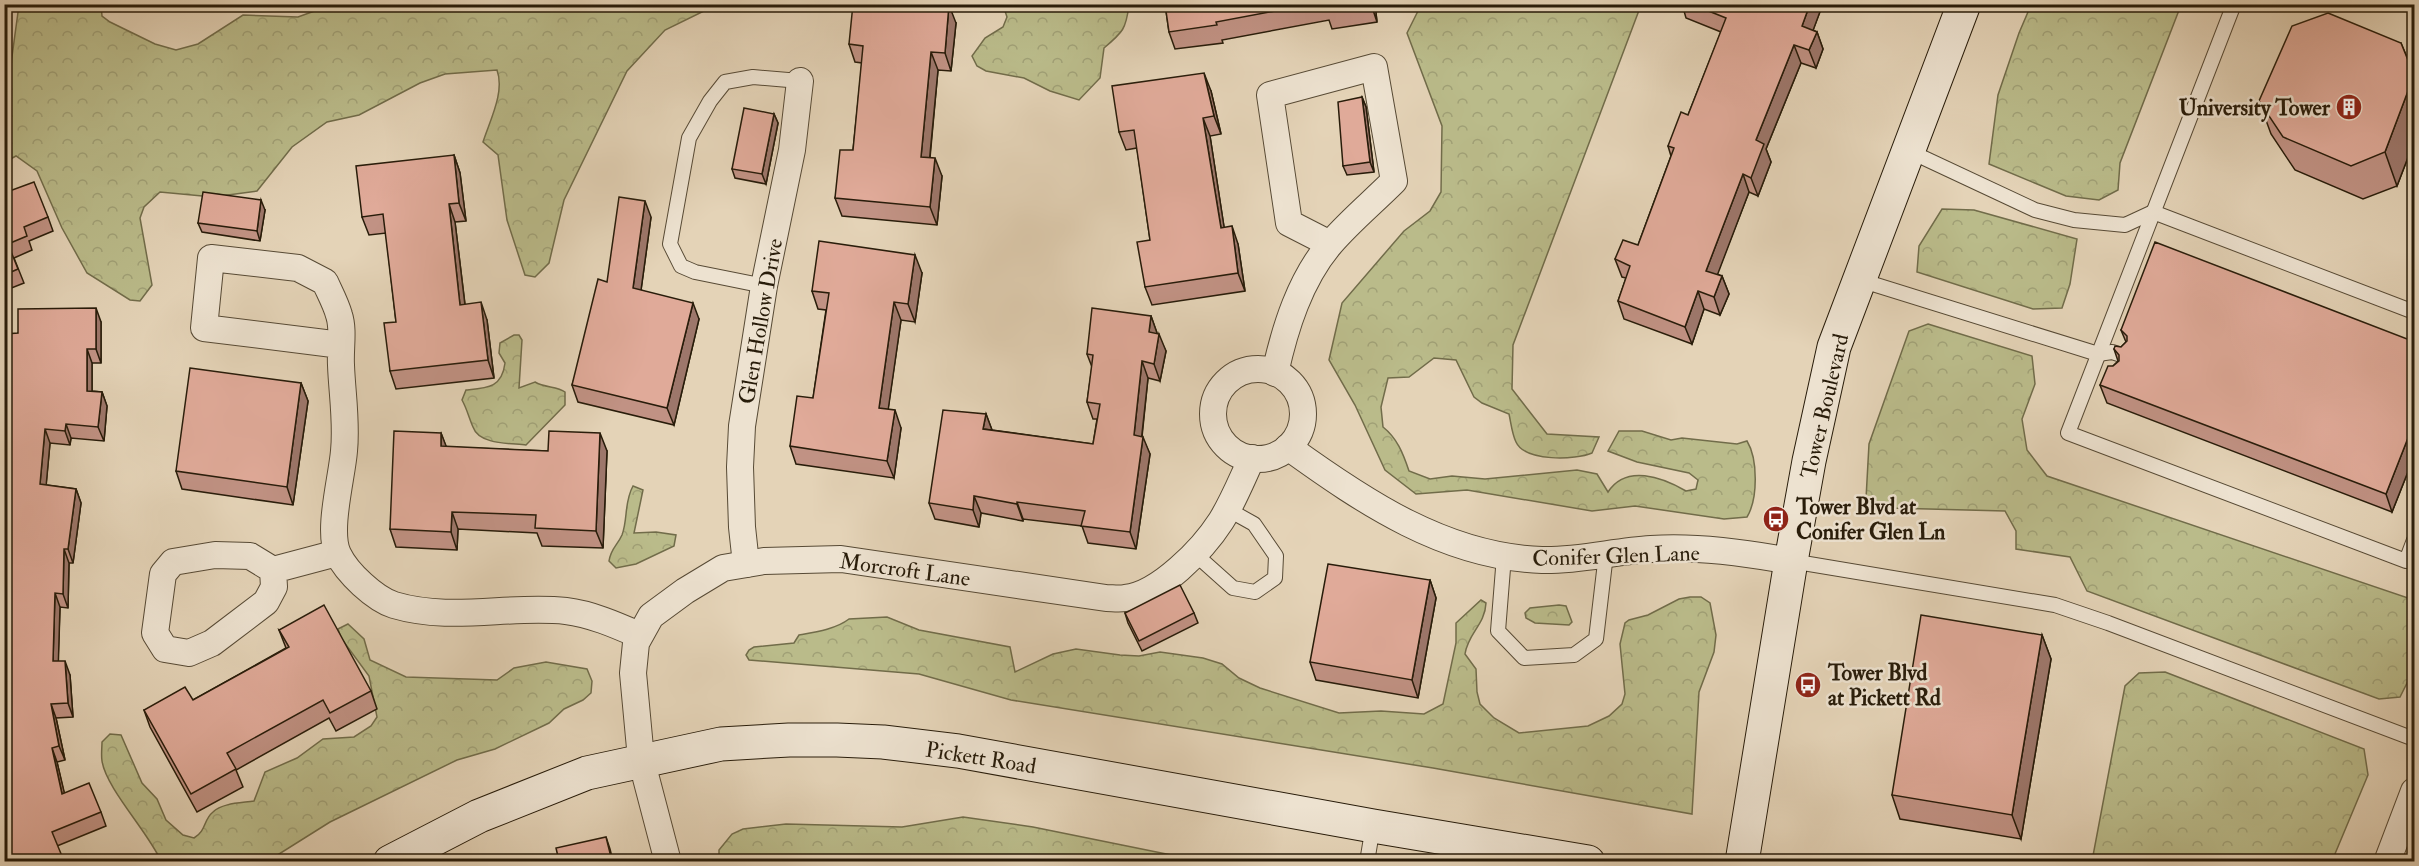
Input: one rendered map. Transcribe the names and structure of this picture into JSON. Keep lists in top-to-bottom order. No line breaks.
{"streets":{"street":["Glen Hollow Drive","Tower Boulevard","Conifer Glen Lane","Morcroft Lane","Pickett Road"]},"crossings":[["Glen Hollow Drive","Morcroft Lane"],["Tower Boulevard","Conifer Glen Lane"],["Conifer Glen Lane","Morcroft Lane"],["Morcroft Lane","Pickett Road"]],"places":{"building":["University Tower"],"bus stop":["Tower Blvd at Conifer Glen Ln","Tower Blvd at Pickett Rd"]}}
